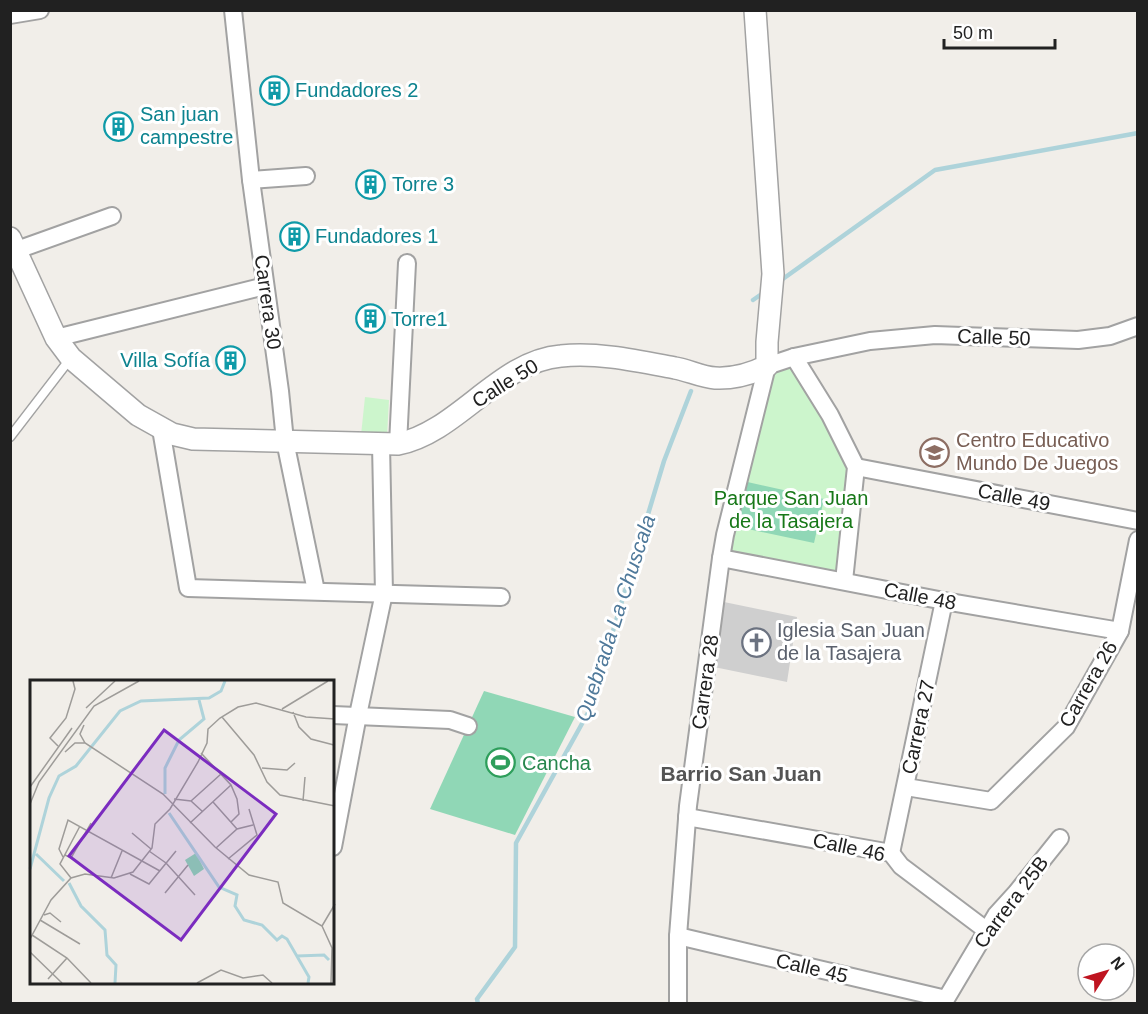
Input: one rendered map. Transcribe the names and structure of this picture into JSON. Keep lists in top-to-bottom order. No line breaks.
{"streets":{"street":["Carrera 30","Calle 50","Calle 49","Calle 48","Carrera 28","Carrera 26","Carrera 27","Calle 46","Carrera 25B","Calle 45"]},"crossings":[["Carrera 30","Calle 50"],["Calle 50","Carrera 28"],["Calle 48","Carrera 28"],["Calle 48","Carrera 26"],["Calle 48","Carrera 27"],["Carrera 28","Calle 46"],["Carrera 28","Calle 45"],["Carrera 26","Carrera 27"],["Carrera 27","Calle 46"],["Calle 46","Carrera 25B"],["Carrera 25B","Calle 45"]],"districts":["Barrio San Juan"],"water":["Quebrada La Chuscala"],"parks":["Parque San Juan de la Tasajera"],"places":{"building":["Fundadores 2","San juan campestre","Torre 3","Fundadores 1","Torre1","Villa Sofía"],"school or university":["Centro Educativo Mundo De Juegos"],"church":["Iglesia San Juan de la Tasajera"],"sports":["Cancha"]},"scale_bar":"50 m","north":"top right"}
